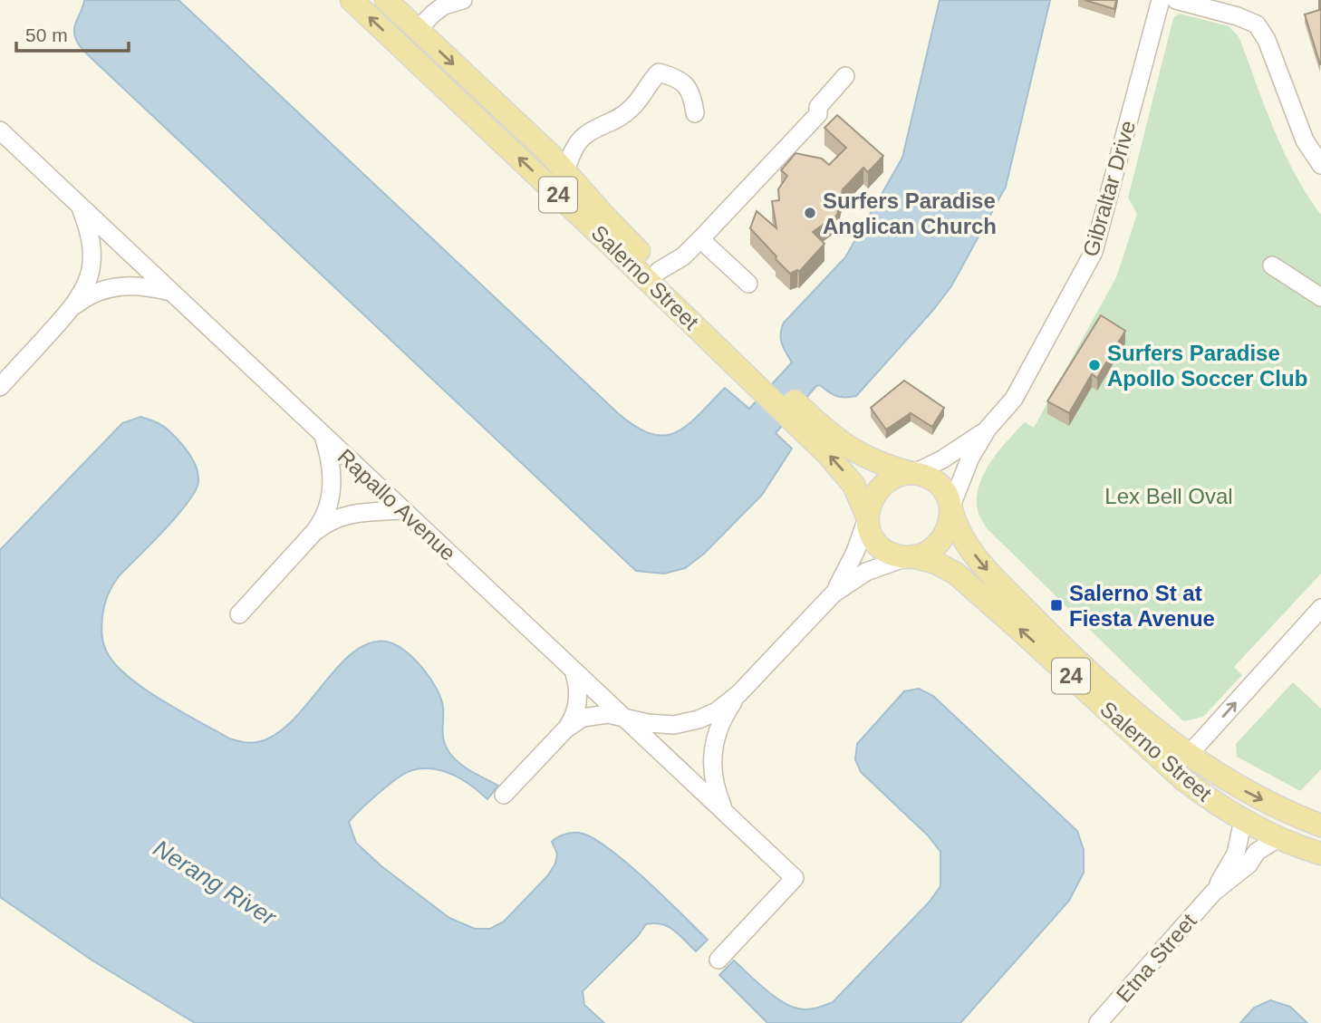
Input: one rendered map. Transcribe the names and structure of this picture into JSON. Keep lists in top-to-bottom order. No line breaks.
{"streets":{"main road":["24","Salerno Street"],"street":["Gibraltar Drive","Rapallo Avenue","Etna Street"]},"crossings":[["Gibraltar Drive","24"],["Gibraltar Drive","Salerno Street"],["24","Salerno Street"],["24","Etna Street"],["Salerno Street","Etna Street"]],"water":["Nerang River"],"parks":["Lex Bell Oval"],"places":{"other":["Surfers Paradise Anglican Church","Surfers Paradise Apollo Soccer Club"],"transit":["Salerno St at Fiesta Avenue"]},"scale_bar":"50 m"}
